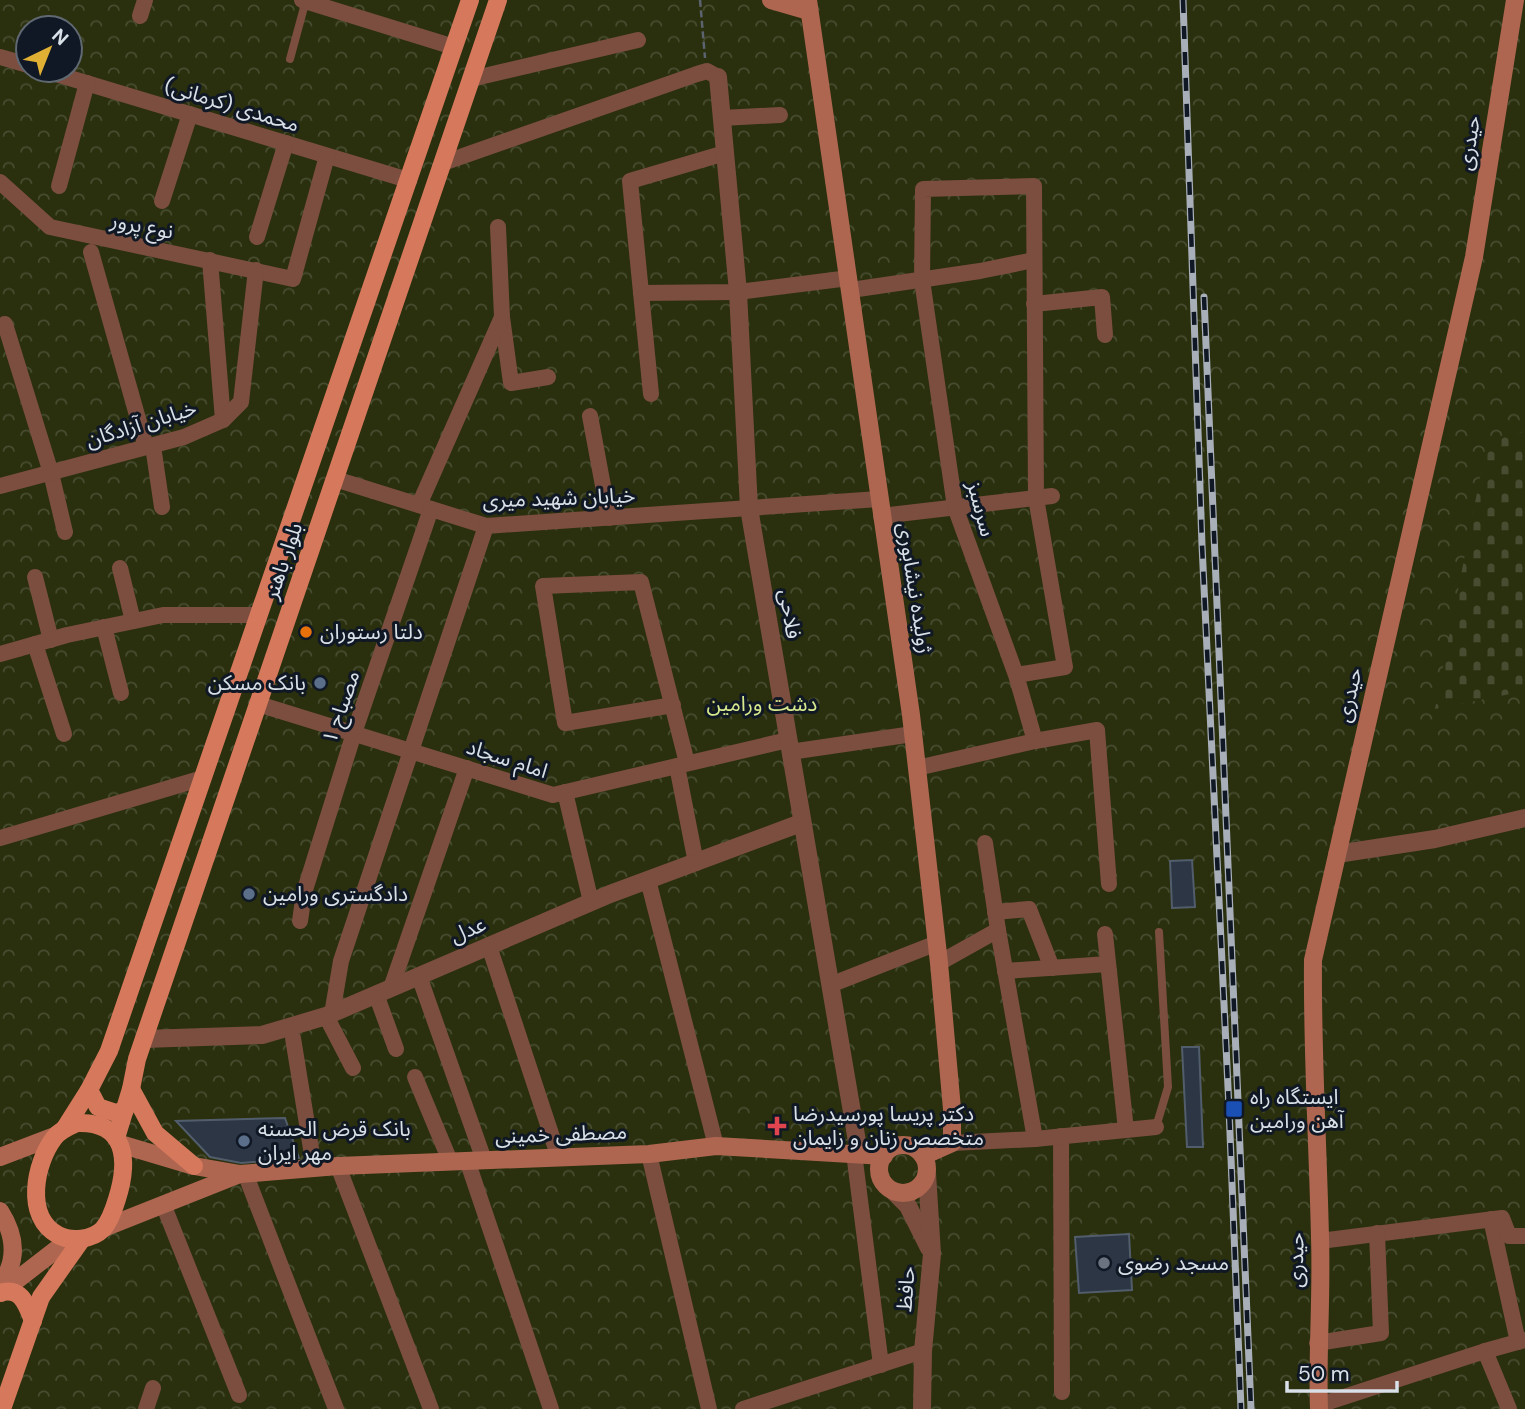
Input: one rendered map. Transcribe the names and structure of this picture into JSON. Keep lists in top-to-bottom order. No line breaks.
{"streets":{"main road":["حیدری","بلوار باهنر","ژولیده نیشابوری","مصطفی خمینی"],"street":["محمدی (کرمانی)","نوع پرور","خیابان آزادگان","خیابان شهید میری","سرسبز","فلاحی","مصباح ۱","امام سجاد","عدل","حافظ"]},"crossings":[["محمدی (کرمانی)","نوع پرور"],["محمدی (کرمانی)","بلوار باهنر"],["نوع پرور","خیابان آزادگان"],["خیابان شهید میری","سرسبز"],["خیابان شهید میری","بلوار باهنر"],["خیابان شهید میری","ژولیده نیشابوری"],["خیابان شهید میری","فلاحی"],["خیابان شهید میری","مصباح ۱"],["بلوار باهنر","امام سجاد"],["بلوار باهنر","عدل"],["ژولیده نیشابوری","امام سجاد"],["فلاحی","امام سجاد"],["فلاحی","عدل"],["فلاحی","مصطفی خمینی"],["مصباح ۱","امام سجاد"],["مصطفی خمینی","حافظ"]],"parks":["دشت ورامین"],"places":{"other":["دلتا رستوران","بانک مسکن","دادگستری ورامین","بانک قرض الحسنه مهر ایران","مسجد رضوی"],"transit":["ایستگاه راه آهن ورامین"],"health":["دکتر پریسا پورسیدرضا متخصص زنان و زایمان"]},"scale_bar":"50 m","north":"top right"}
